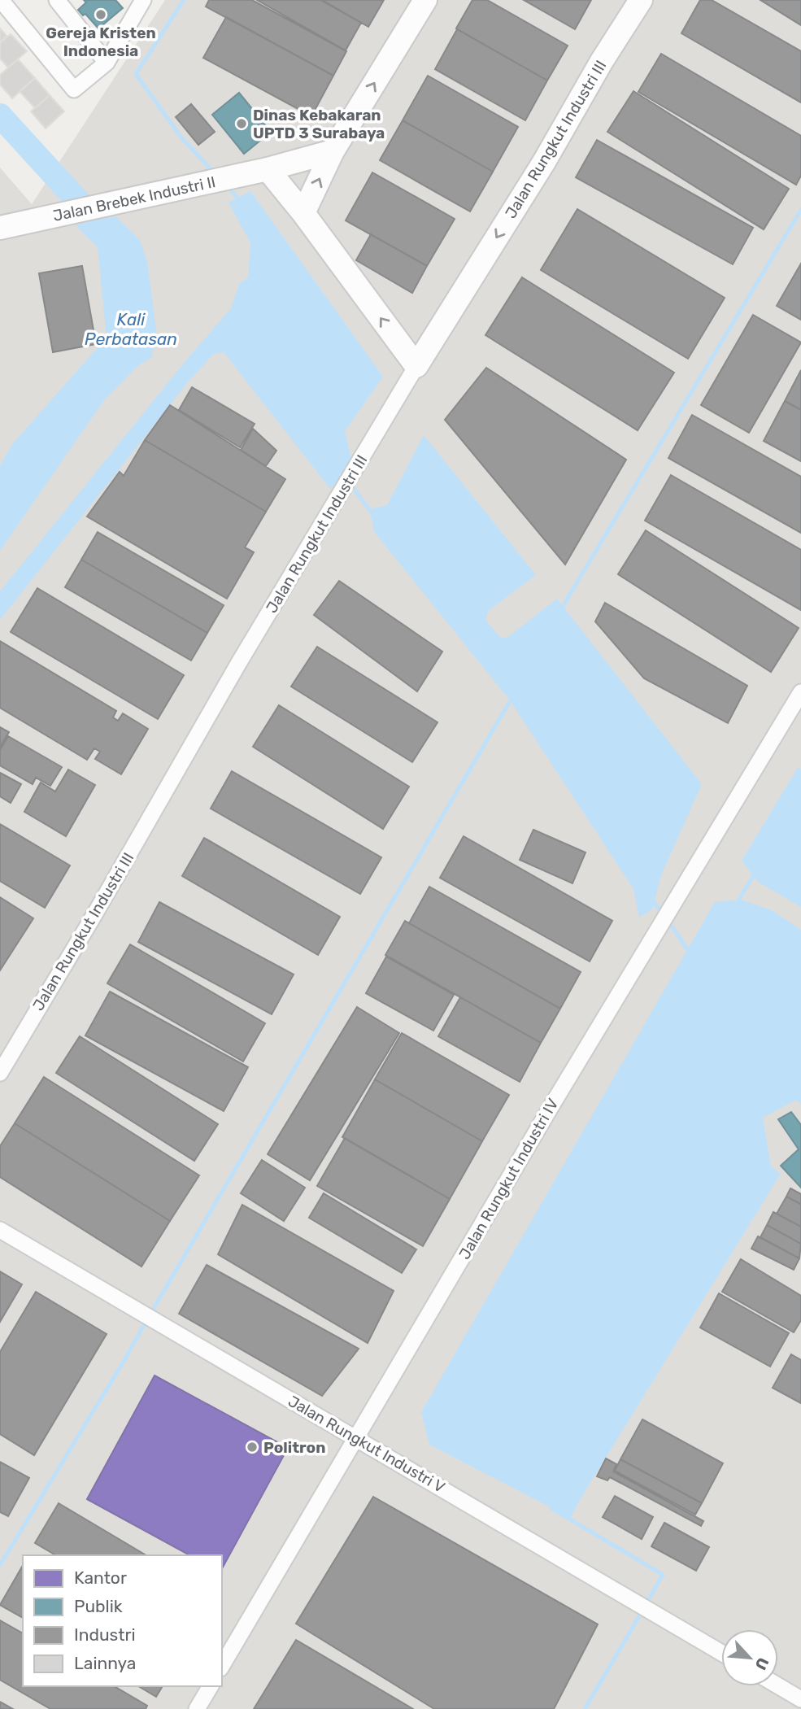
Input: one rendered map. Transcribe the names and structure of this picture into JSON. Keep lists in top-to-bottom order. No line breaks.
{"streets":{"street":["Jalan Rungkut Industri III","Jalan Brebek Industri II","Jalan Rungkut Industri IV","Jalan Rungkut Industri V"]},"crossings":[["Jalan Rungkut Industri IV","Jalan Rungkut Industri V"]],"water":["Kali Perbatasan"],"places":["Gereja Kristen Indonesia","Dinas Kebakaran UPTD 3 Surabaya","Politron"],"legend":["Kantor","Publik","Industri","Lainnya"],"north":"bottom right"}
